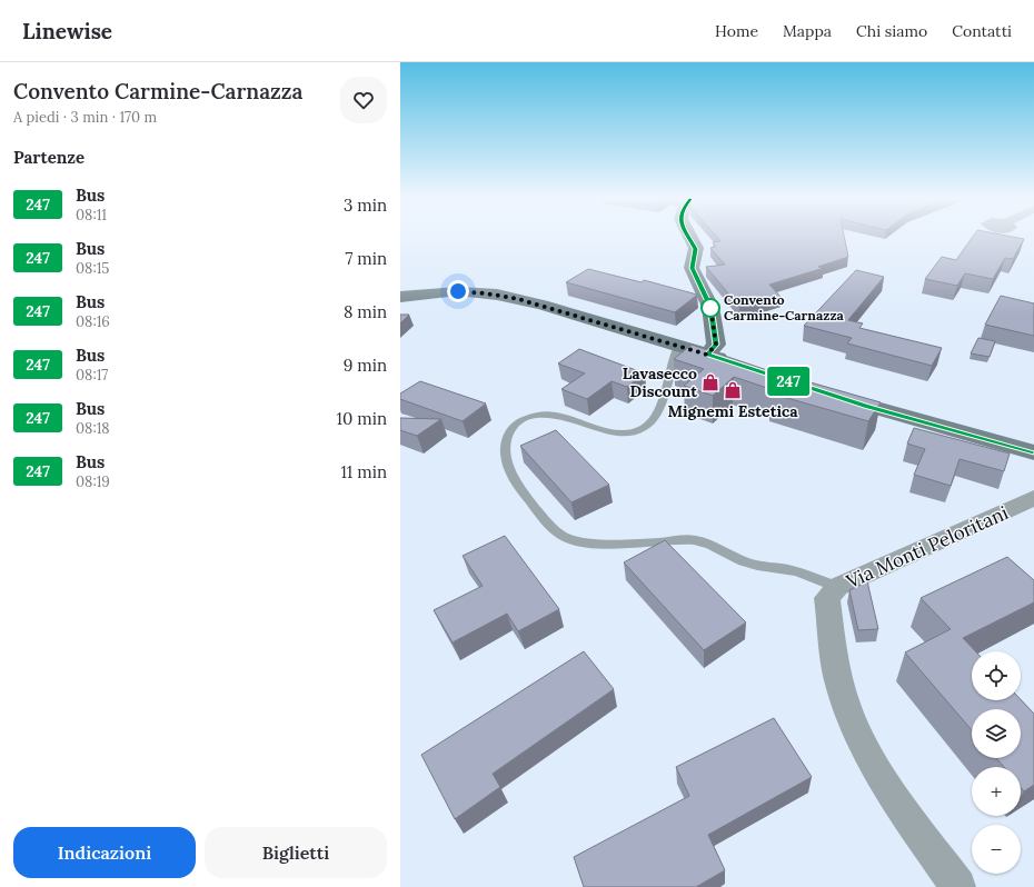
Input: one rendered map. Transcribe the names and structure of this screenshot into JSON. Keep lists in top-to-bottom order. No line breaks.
{"streets":{"street":["Via Monti Peloritani"]},"places":{"other":["Convento Carmine-Carnazza"],"shop":["Lavasecco Discount","Mignemi Estetica"]},"lines":["bus line 247"],"page":{"header":"Linewise","nav":["Home","Mappa","Chi siamo","Contatti"],"heading":[["Convento Carmine-Carnazza","A piedi · 3 min · 170 m"],"Partenze"],"on_map":"247","list":[{"mark":"247","name":"Bus","note":"08:11","value":"3 min"},{"mark":"247","name":"Bus","note":"08:15","value":"7 min"},{"mark":"247","name":"Bus","note":"08:16","value":"8 min"},{"mark":"247","name":"Bus","note":"08:17","value":"9 min"},{"mark":"247","name":"Bus","note":"08:18","value":"10 min"},{"mark":"247","name":"Bus","note":"08:19","value":"11 min"}],"map_buttons":["+","−"],"buttons":["Indicazioni","Biglietti"]}}
